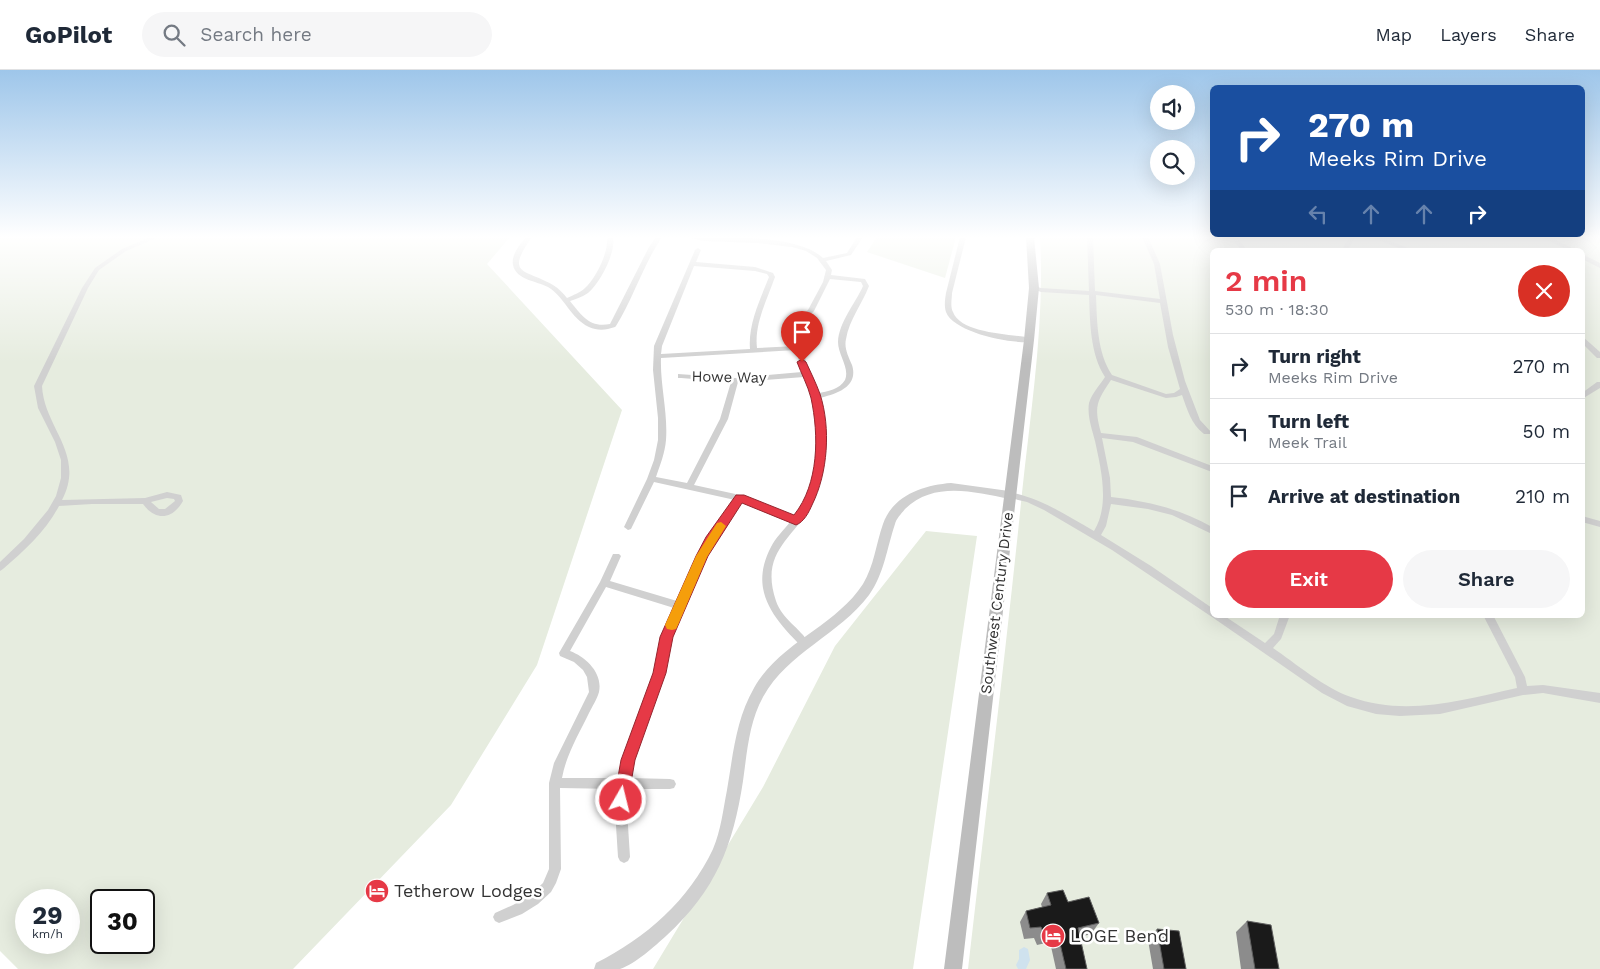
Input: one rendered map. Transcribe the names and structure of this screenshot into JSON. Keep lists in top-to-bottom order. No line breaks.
{"streets":{"main road":["Southwest Century Drive"],"street":["Howe Way"]},"places":{"hotel":["Tetherow Lodges","LOGE Bend"]},"page":{"header":"GoPilot","search":"Search here","nav":["Map","Layers","Share"],"turn":["270 m","Meeks Rim Drive"],"heading":["2 min","530 m · 18:30"],"list":[{"name":"Turn right","note":"Meeks Rim Drive","value":"270 m"},{"name":"Turn left","note":"Meek Trail","value":"50 m"},{"name":"Arrive at destination","value":"210 m"}],"buttons":["Exit","Share"],"speed":"29 km/h","limit":"30"}}
